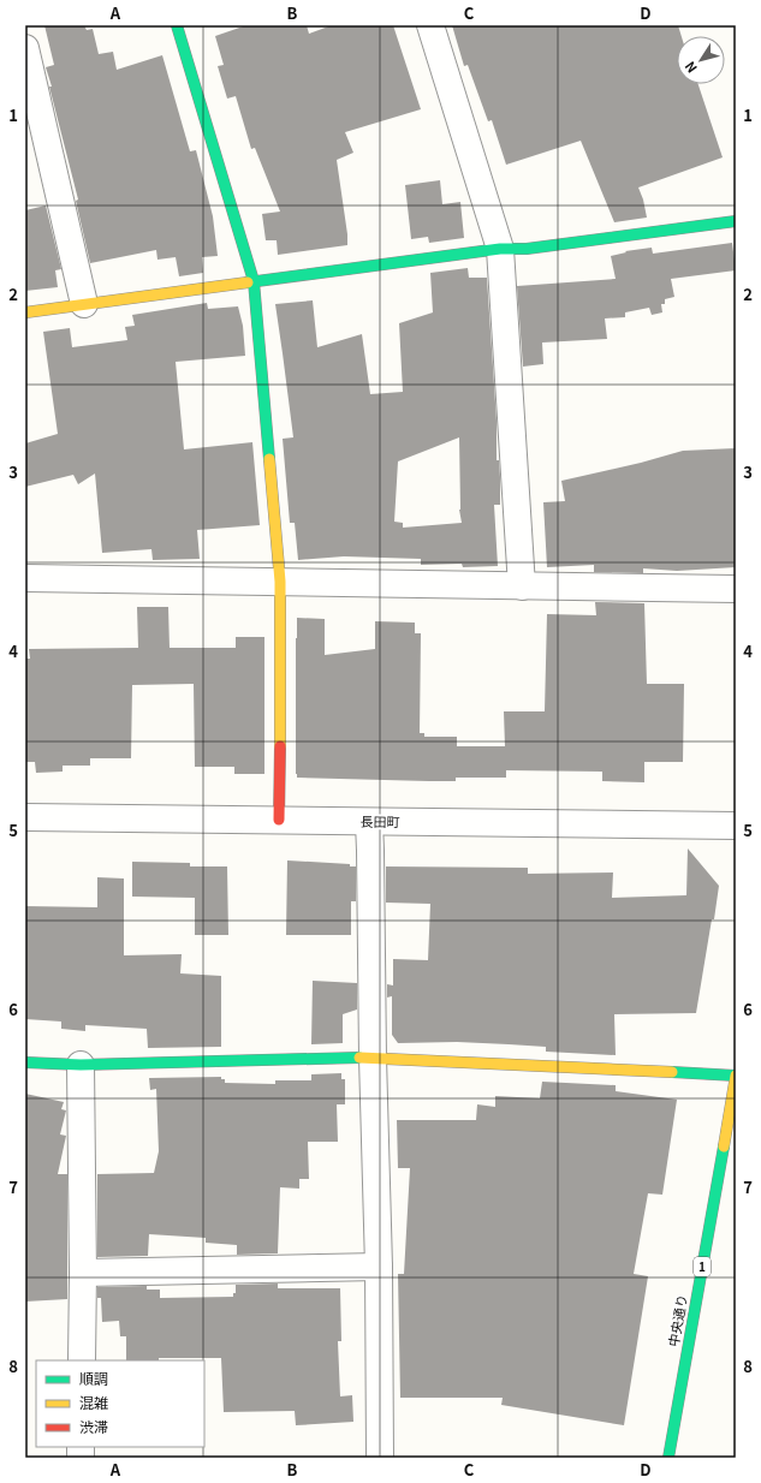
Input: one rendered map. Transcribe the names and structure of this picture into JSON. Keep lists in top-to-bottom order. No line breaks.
{"streets":{"street":["長田町","1","中央通り"]},"legend":["順調","混雑","渋滞"],"north":"bottom left","grid":{"columns":["A","B","C","D"],"rows":["1","2","3","4","5","6","7","8"]}}
